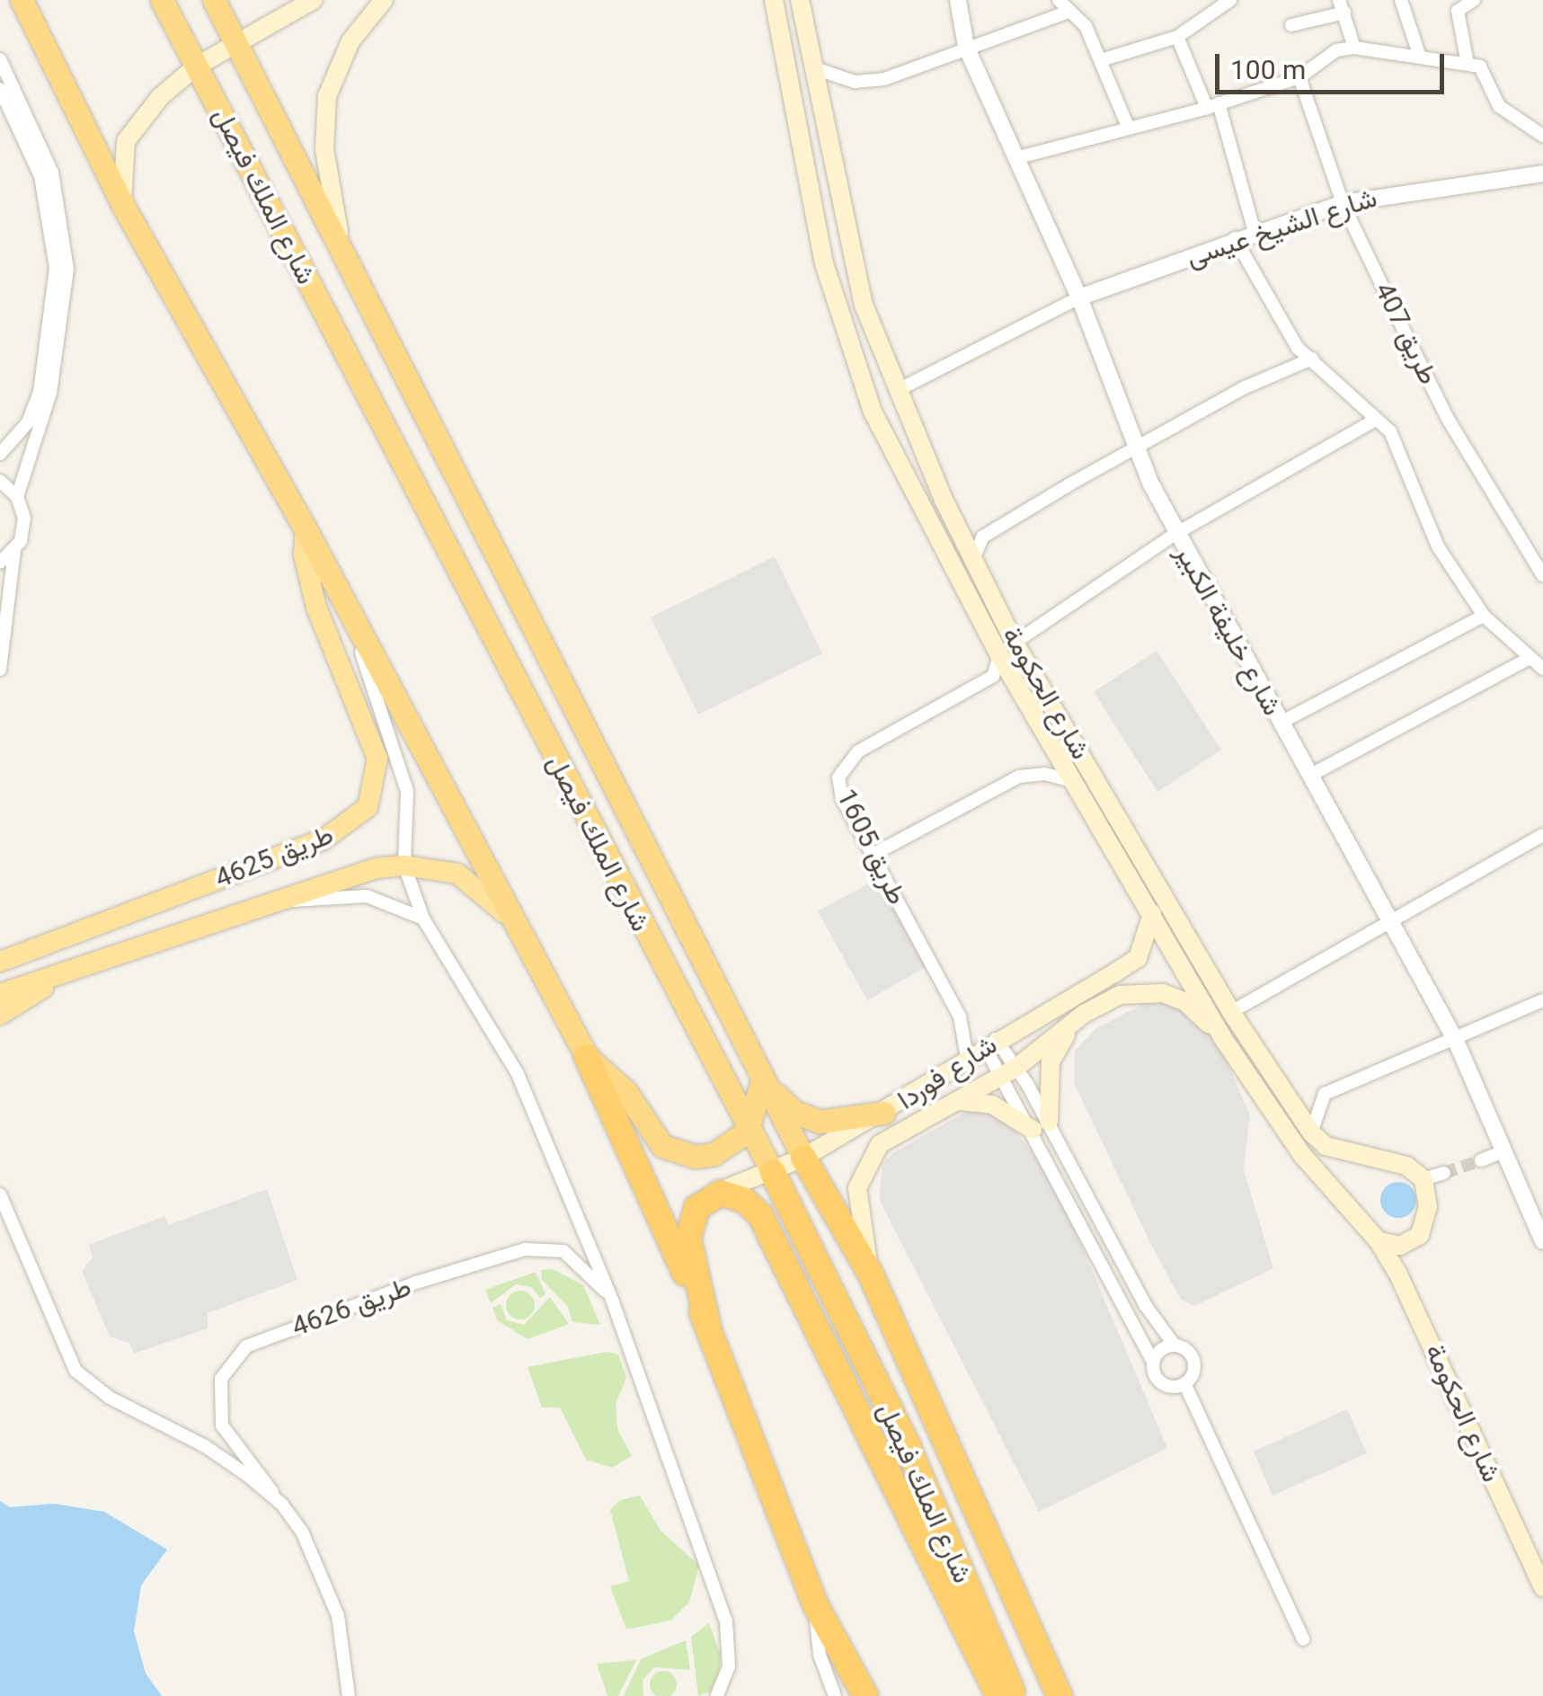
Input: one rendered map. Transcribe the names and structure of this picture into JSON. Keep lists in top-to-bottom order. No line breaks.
{"streets":{"highway":["شارع الملك فيصل"],"main road":["شارع الحكومة","طريق 4625","شارع فوردا"],"street":["شارع الشيخ عيسى","طريق 407","شارع خليفة الكبير","طريق 1605","طريق 4626"]},"crossings":[["شارع الملك فيصل","شارع فوردا"],["شارع الشيخ عيسى","طريق 407"],["شارع الشيخ عيسى","شارع خليفة الكبير"],["شارع الحكومة","طريق 1605"],["شارع الحكومة","شارع فوردا"],["طريق 1605","شارع فوردا"],["طريق 4625","طريق 4626"]],"scale_bar":"100 m"}
